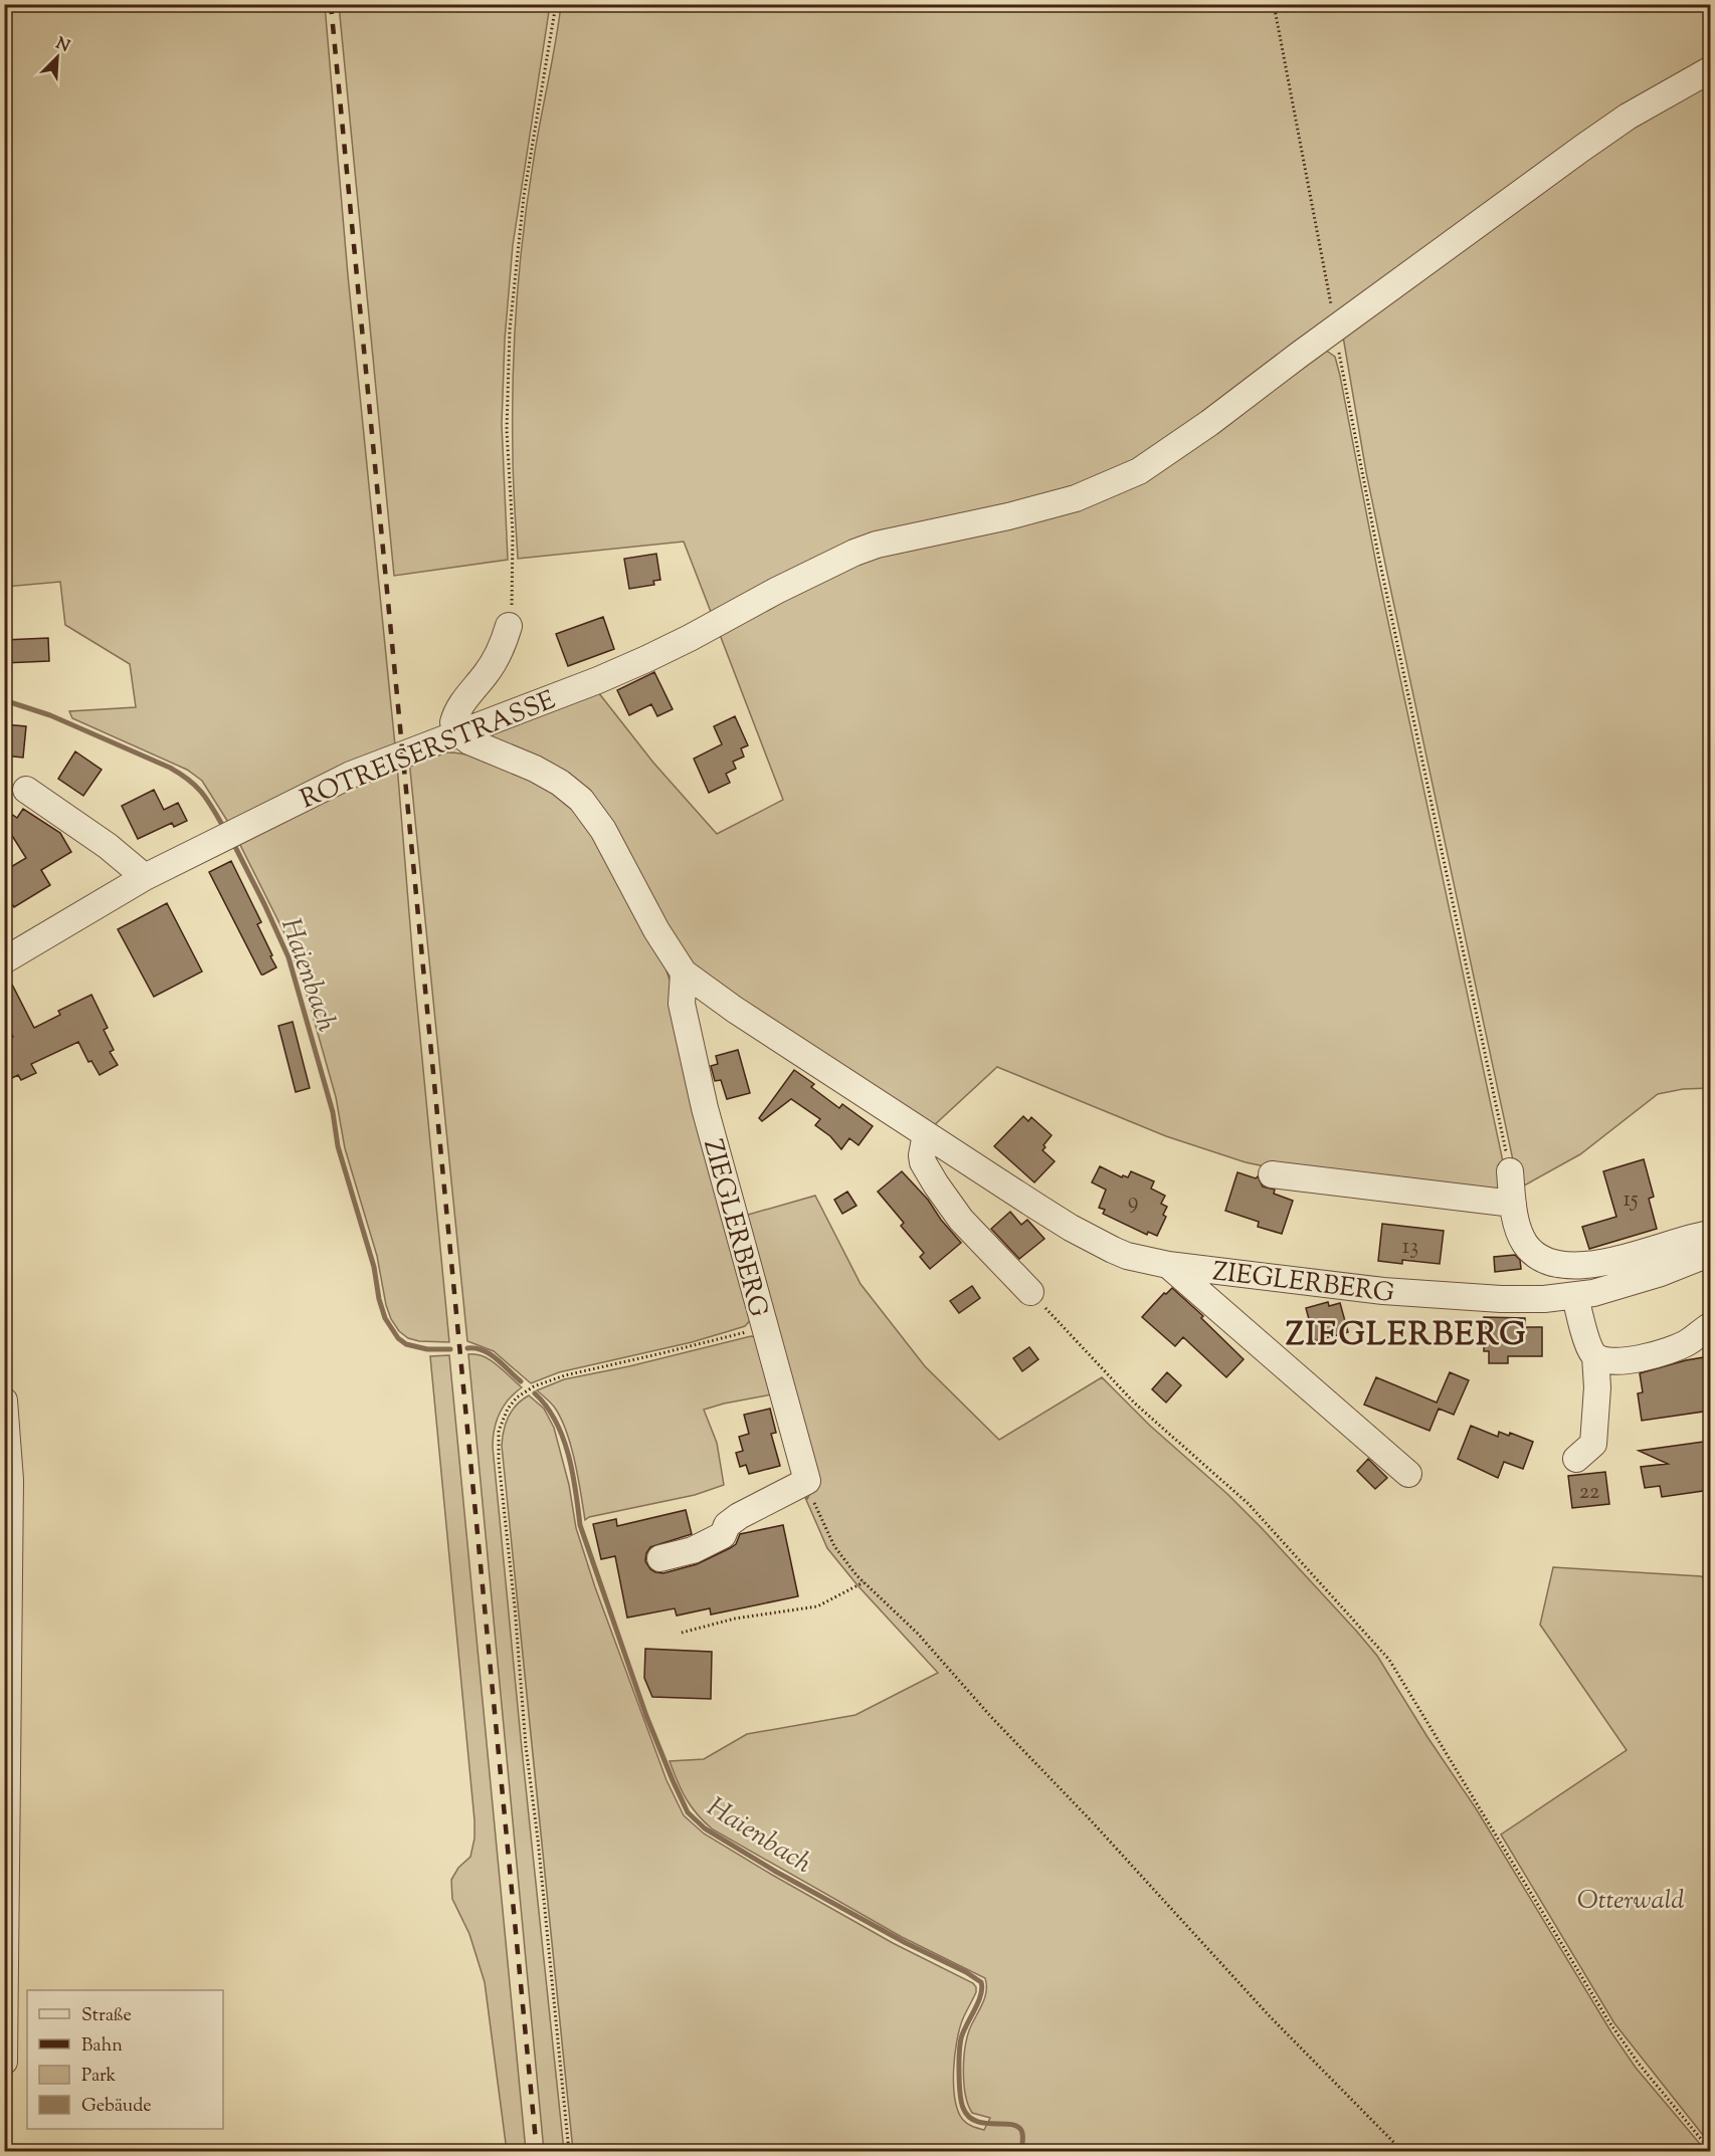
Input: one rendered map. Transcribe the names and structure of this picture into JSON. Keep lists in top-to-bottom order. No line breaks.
{"streets":{"street":["ROTREISERSTRASSE","ZIEGLERBERG"]},"crossings":[["ROTREISERSTRASSE","ZIEGLERBERG"]],"districts":["ZIEGLERBERG"],"water":["Haienbach"],"parks":["Otterwald"],"house_numbers":["15","9","13","22"],"legend":["Straße","Bahn","Park","Gebäude"],"north":"top right"}
